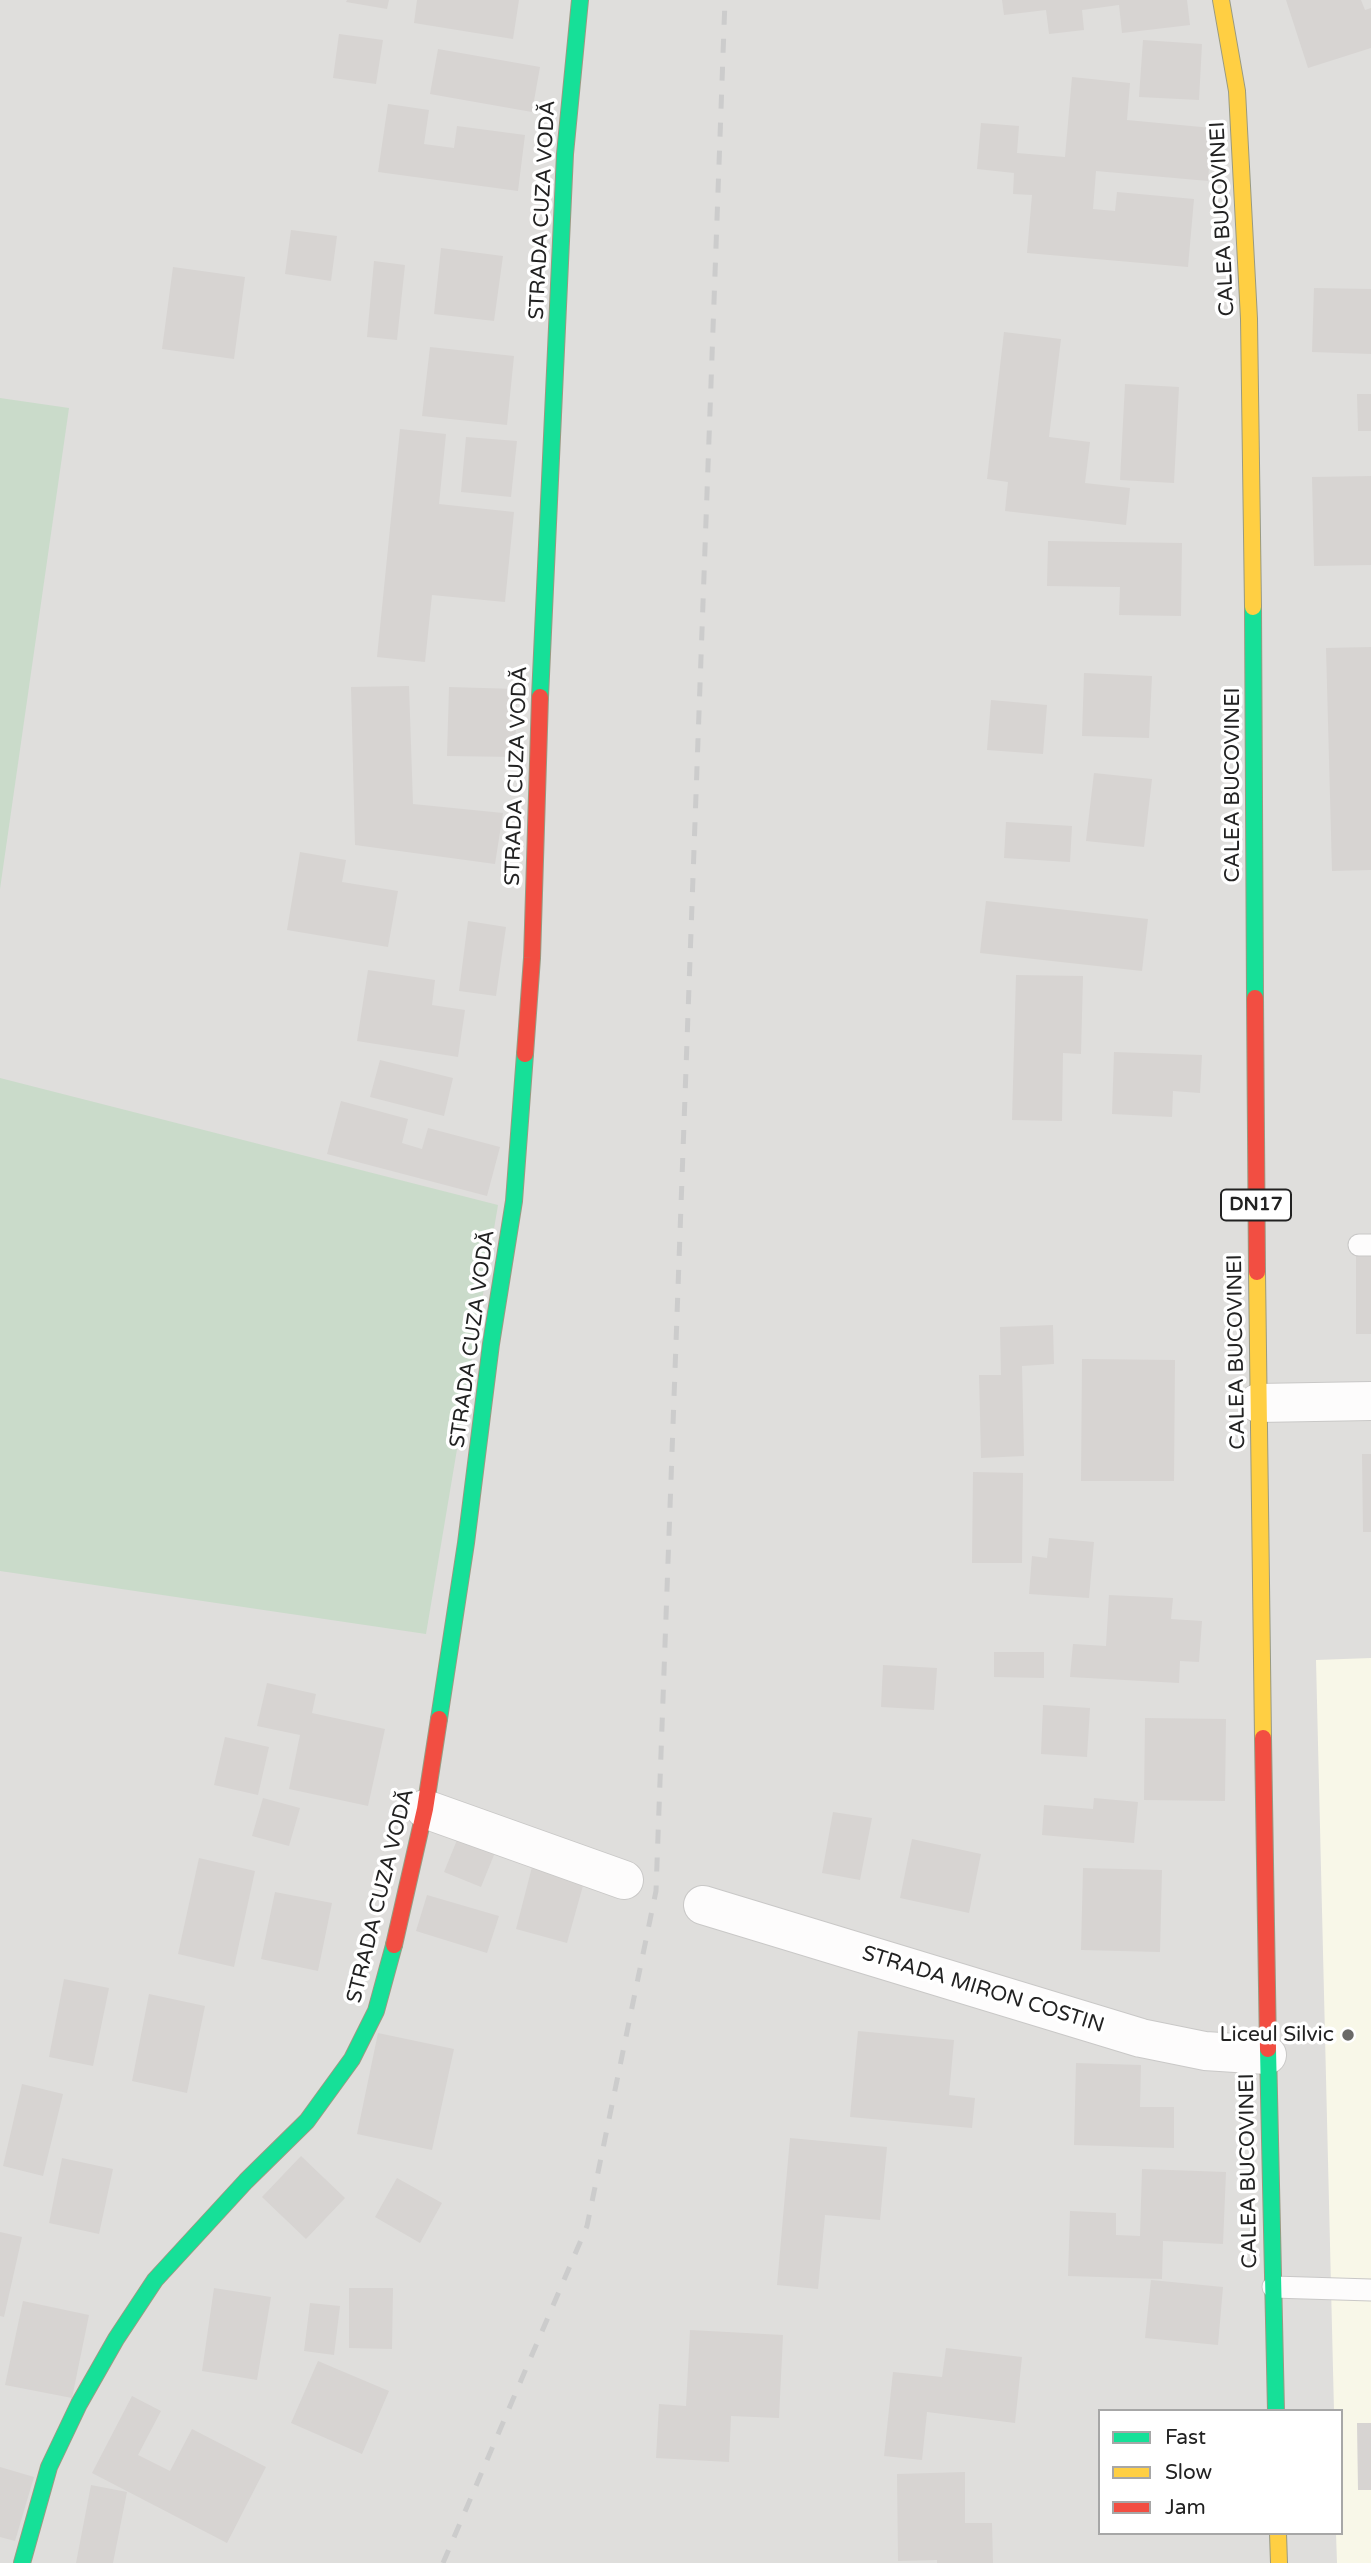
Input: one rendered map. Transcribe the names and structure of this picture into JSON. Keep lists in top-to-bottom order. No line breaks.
{"streets":{"main road":["STRADA CUZA VODĂ","CALEA BUCOVINEI","DN17"],"street":["STRADA MIRON COSTIN"]},"crossings":[["CALEA BUCOVINEI","STRADA MIRON COSTIN"]],"places":["Liceul Silvic"],"legend":["Fast","Slow","Jam"]}
